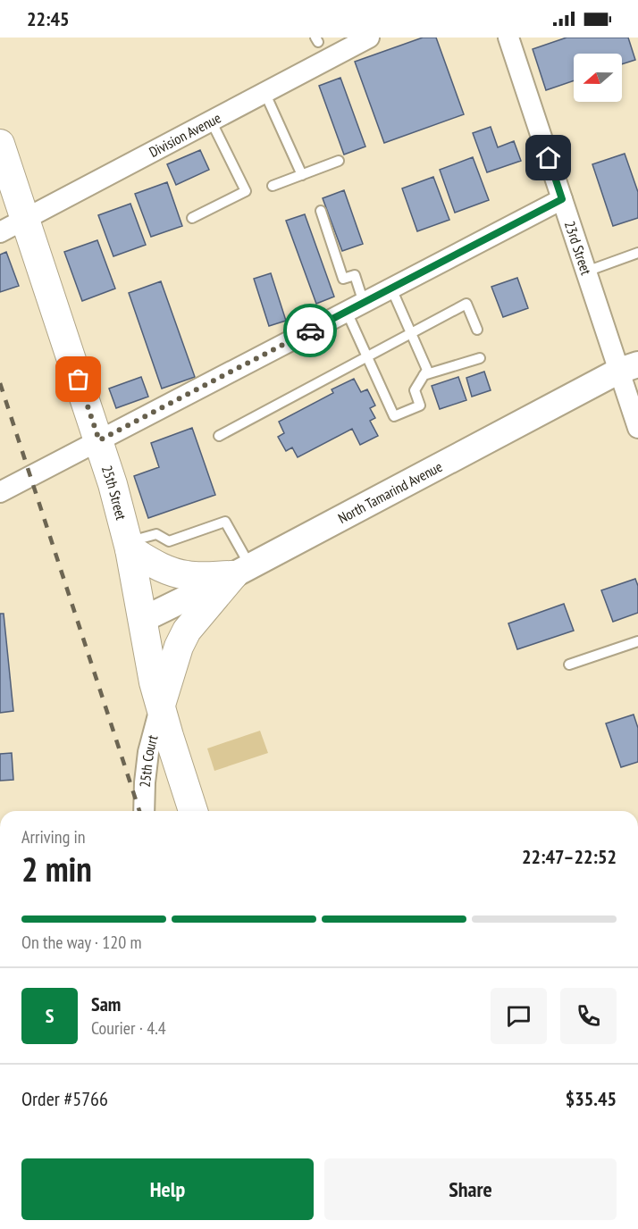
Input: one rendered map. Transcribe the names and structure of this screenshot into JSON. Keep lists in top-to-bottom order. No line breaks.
{"streets":{"main road":["25th Street"],"street":["Division Avenue","23rd Street","North Tamarind Avenue","25th Court"]},"crossings":[["Division Avenue","25th Street"],["23rd Street","North Tamarind Avenue"],["25th Street","North Tamarind Avenue"],["25th Street","25th Court"]],"north":"left","page":{"status":"22:45","heading":["2 min","Arriving in","22:47–22:52"],"panel":["Sam","Courier · 4.4","Order #5766","$35.45"],"bar":"On the way · 120 m","round":"S","buttons":["Help","Share"]}}
